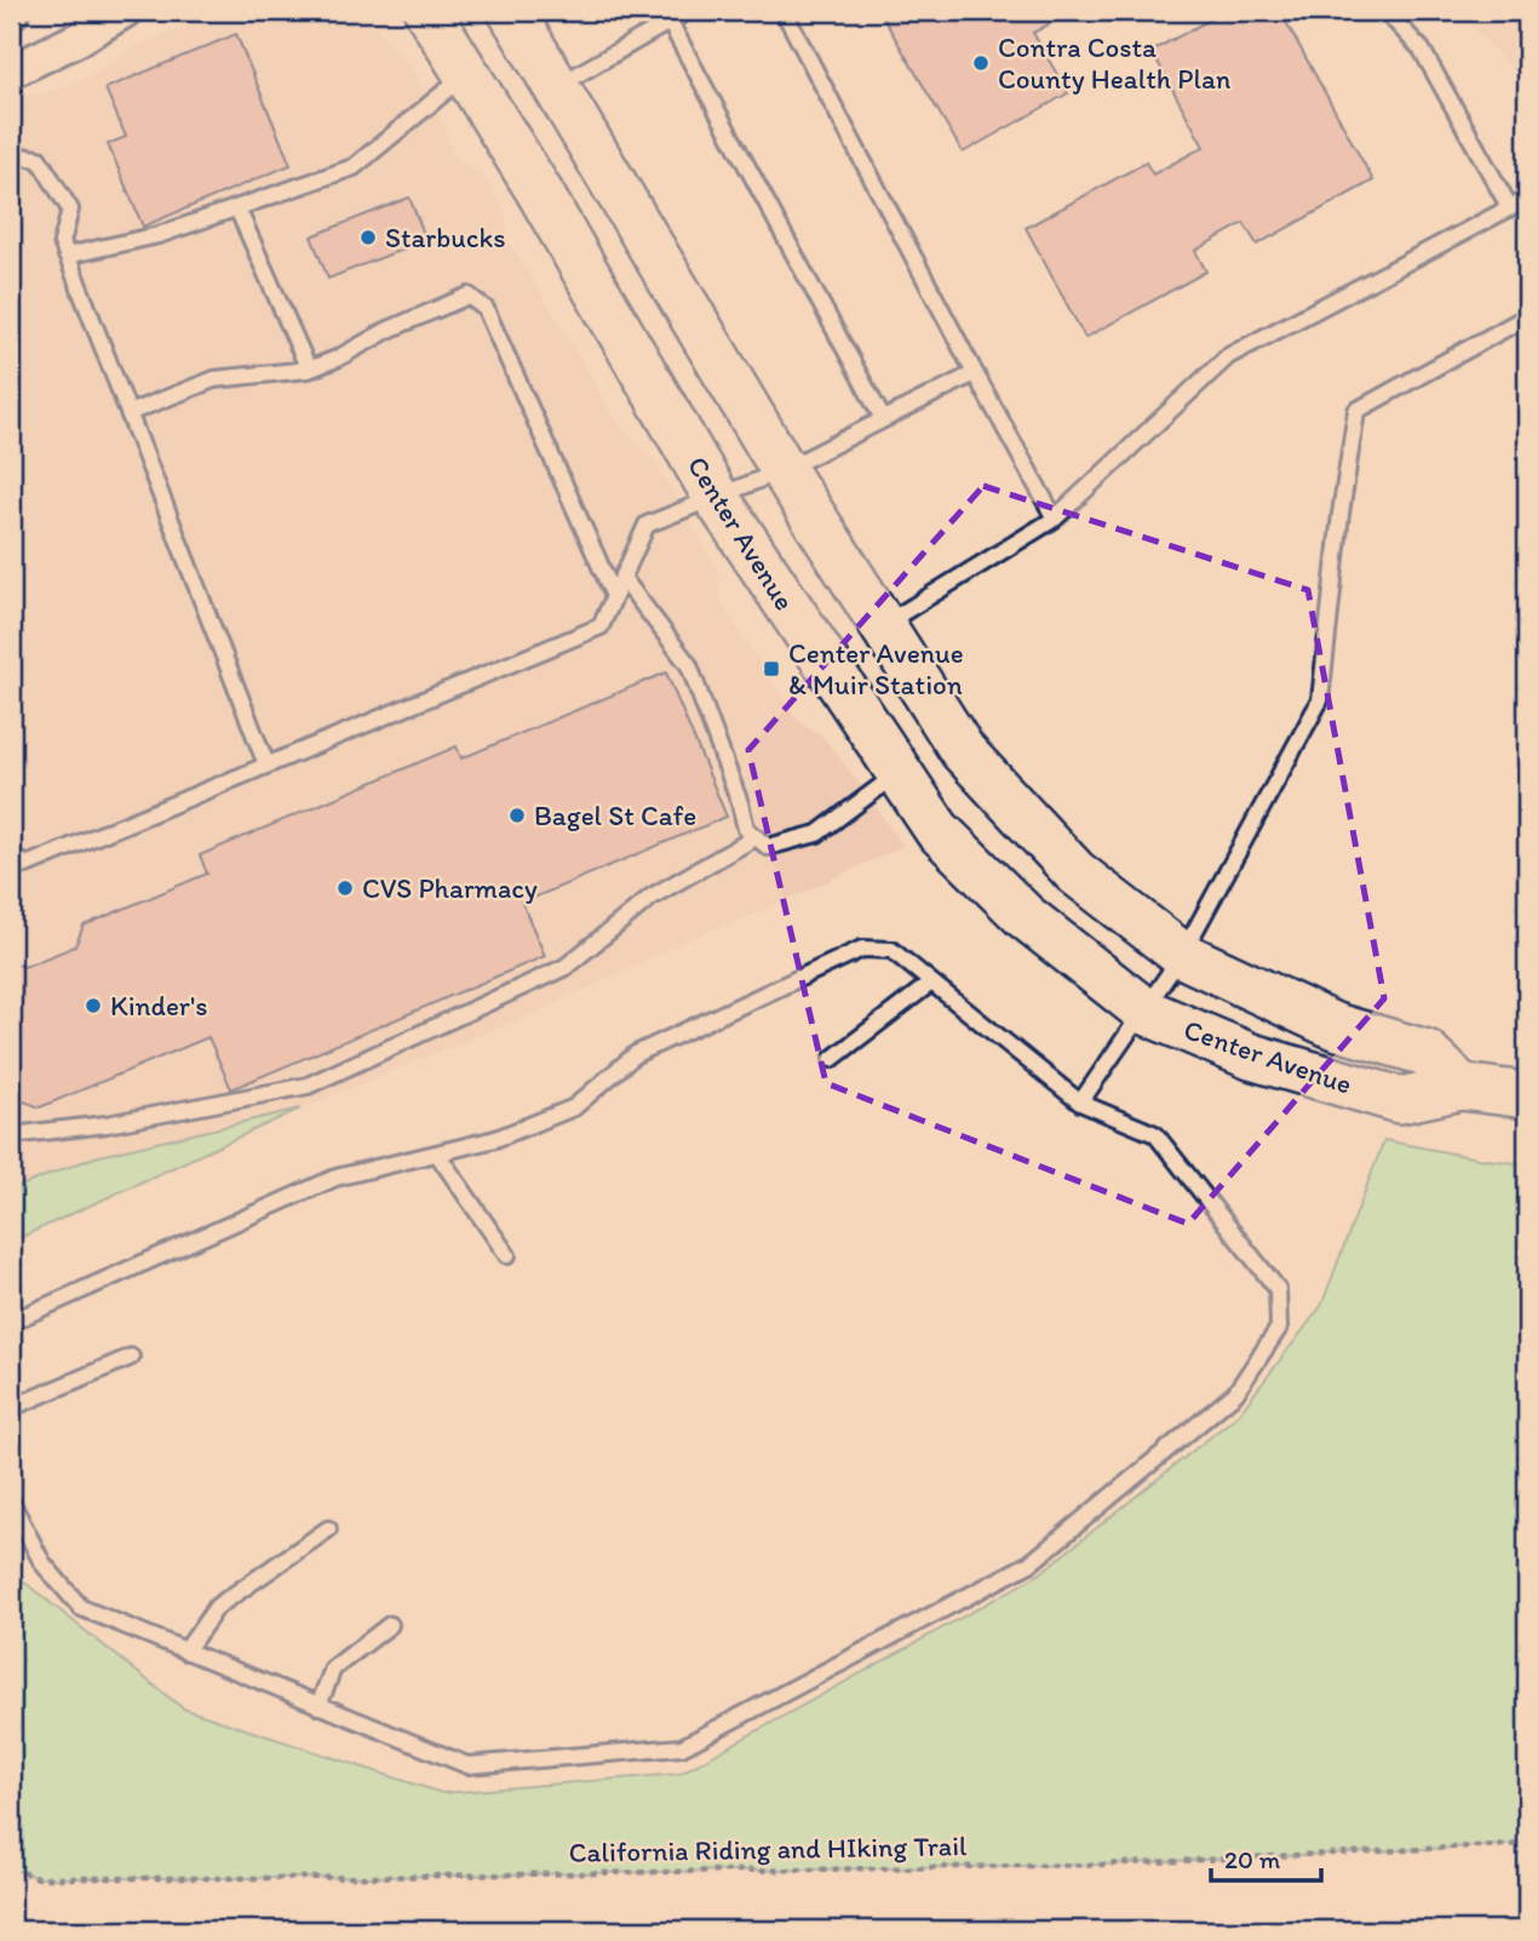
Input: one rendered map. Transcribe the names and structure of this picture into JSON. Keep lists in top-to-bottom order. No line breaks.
{"streets":{"street":["Center Avenue"],"path":["California Riding and HIking Trail"]},"places":{"other":["Contra Costa County Health Plan","Starbucks","Bagel St Cafe","CVS Pharmacy","Kinder's"],"transit":["Center Avenue & Muir Station"]},"scale_bar":"20 m"}
